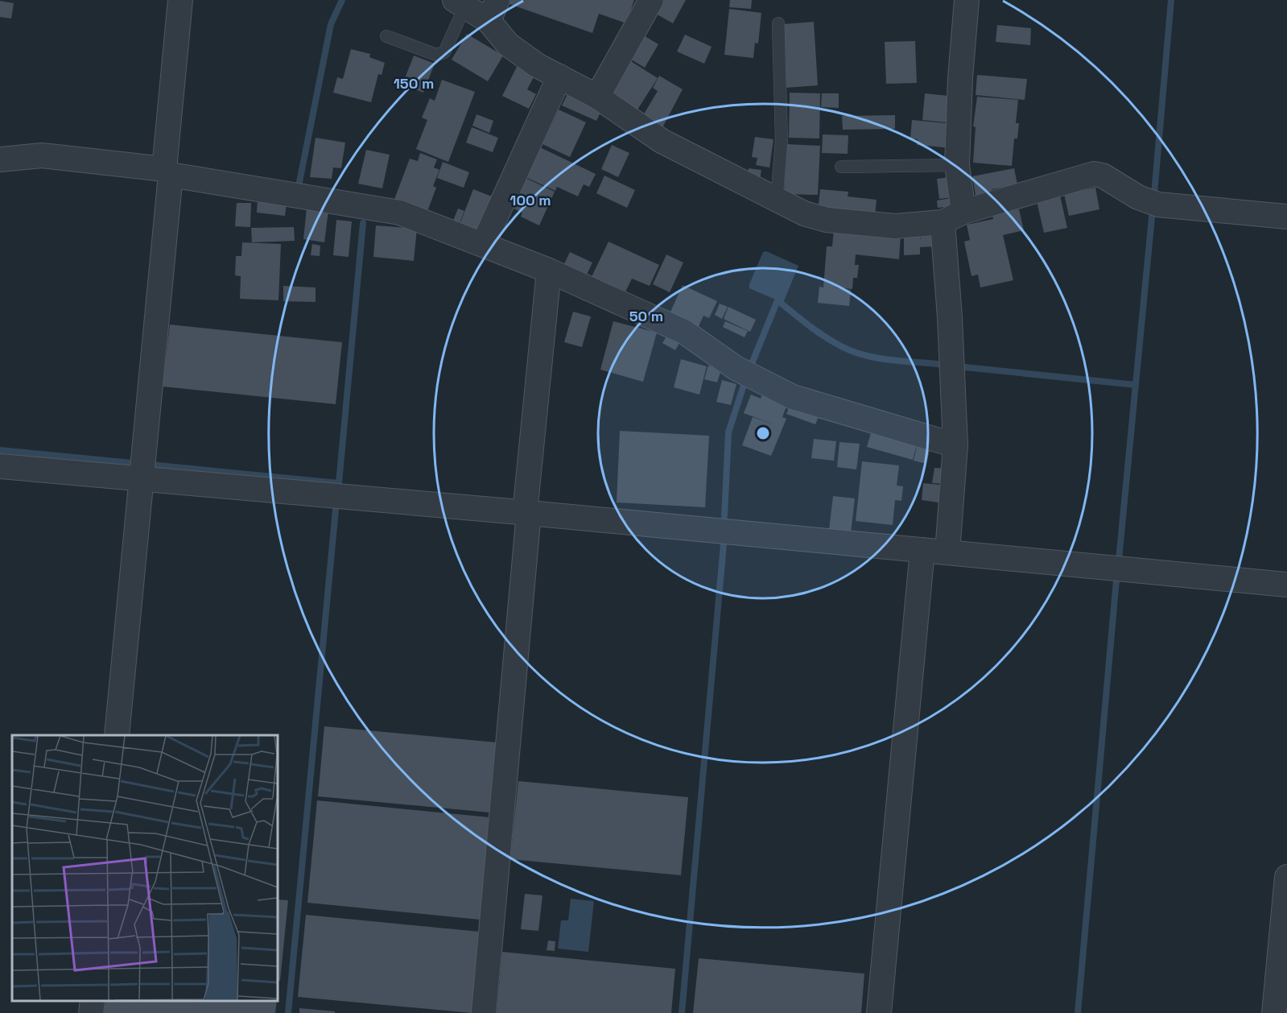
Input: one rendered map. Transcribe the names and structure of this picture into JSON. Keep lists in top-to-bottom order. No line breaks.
{"rings":["150 m","100 m","50 m"]}
